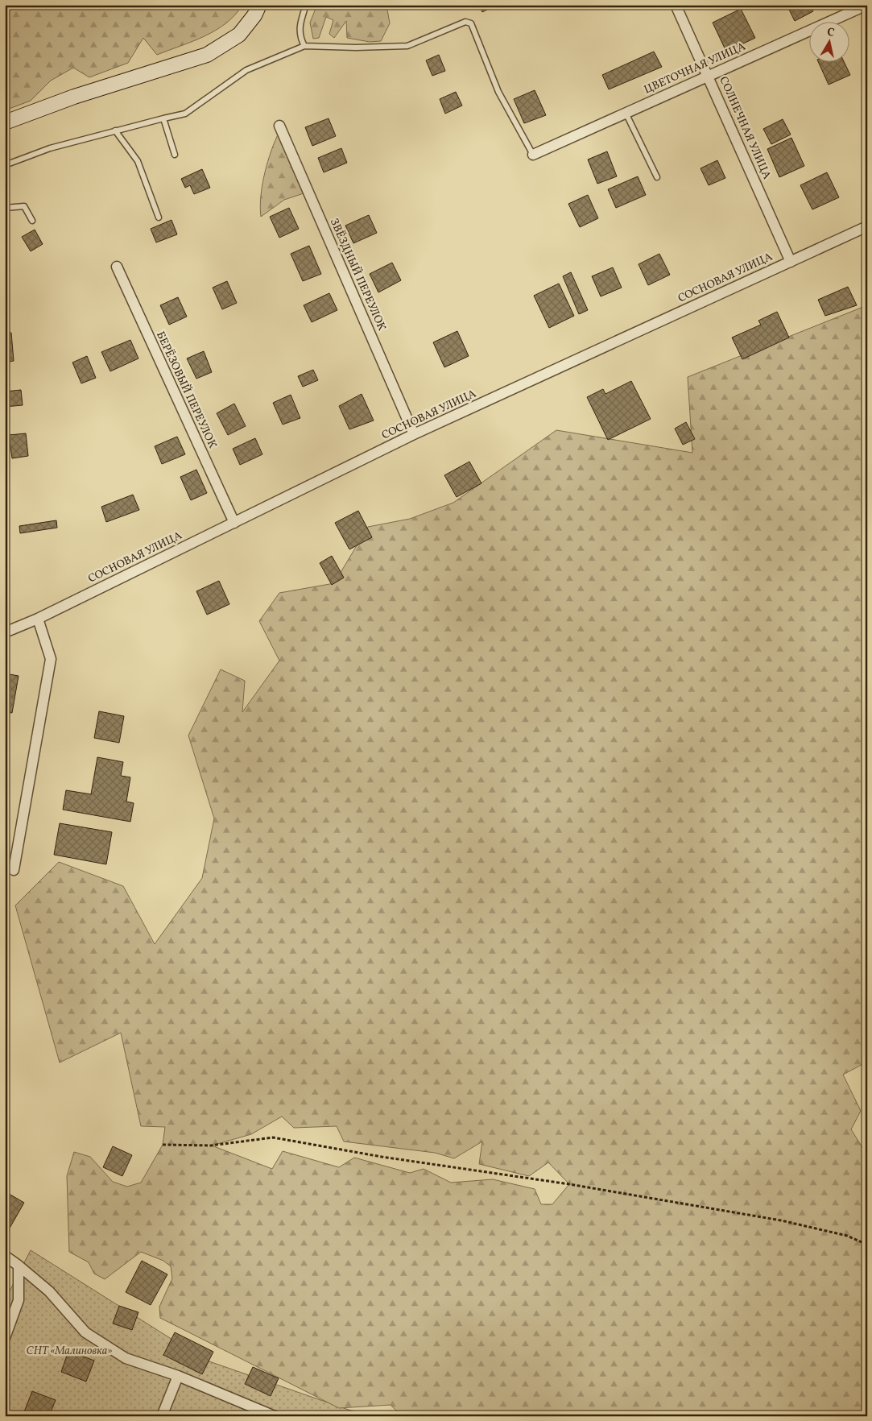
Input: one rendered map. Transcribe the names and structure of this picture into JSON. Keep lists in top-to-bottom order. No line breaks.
{"streets":{"street":["ЦВЕТОЧНАЯ УЛИЦА","СОЛНЕЧНАЯ УЛИЦА","ЗВЁЗДНЫЙ ПЕРЕУЛОК","СОСНОВАЯ УЛИЦА","БЕРЁЗОВЫЙ ПЕРЕУЛОК"]},"crossings":[["ЦВЕТОЧНАЯ УЛИЦА","СОЛНЕЧНАЯ УЛИЦА"],["СОЛНЕЧНАЯ УЛИЦА","СОСНОВАЯ УЛИЦА"],["ЗВЁЗДНЫЙ ПЕРЕУЛОК","СОСНОВАЯ УЛИЦА"],["СОСНОВАЯ УЛИЦА","БЕРЁЗОВЫЙ ПЕРЕУЛОК"]],"parks":["СНТ «Малиновка»"],"north":"top"}
